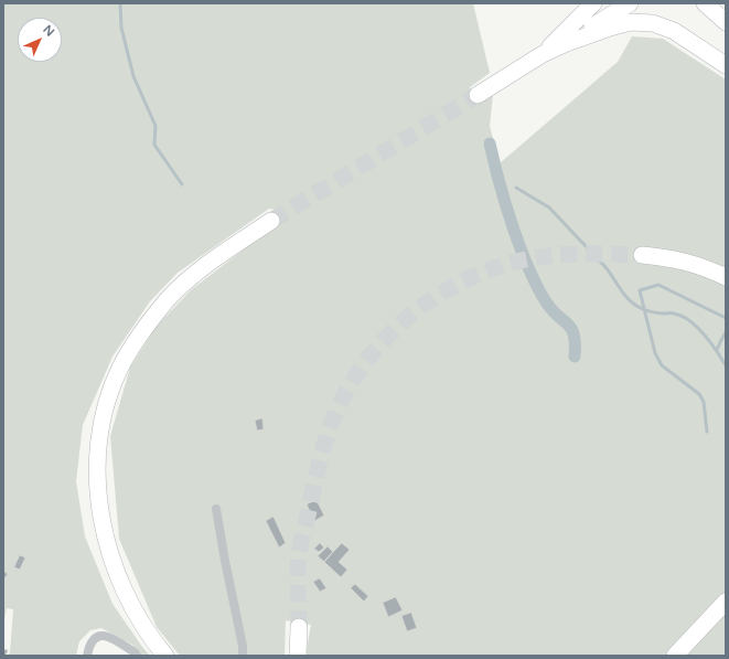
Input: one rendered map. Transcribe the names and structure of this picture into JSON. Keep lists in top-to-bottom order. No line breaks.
{"north":"top right"}
